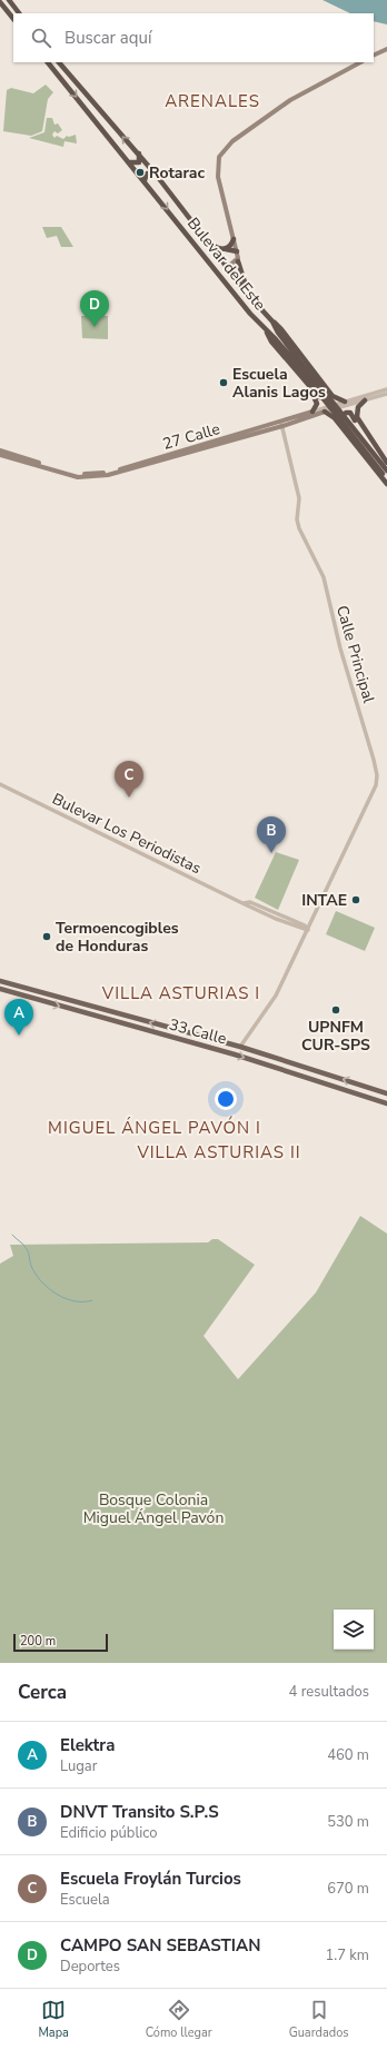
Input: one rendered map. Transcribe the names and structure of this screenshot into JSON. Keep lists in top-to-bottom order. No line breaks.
{"streets":{"highway":["Bulevar del Este"],"main road":["27 Calle","33 Calle"],"street":["Calle Principal","Bulevar Los Periodistas"]},"crossings":[["27 Calle","Calle Principal"],["Calle Principal","Bulevar Los Periodistas"],["Calle Principal","33 Calle"]],"districts":["ARENALES","VILLA ASTURIAS I","MIGUEL ÁNGEL PAVÓN I","VILLA ASTURIAS II"],"parks":["Bosque Colonia Miguel Ángel Pavón"],"places":["Rotarac","Escuela Alanis Lagos","INTAE","Termoencogibles de Honduras","UPNFM CUR-SPS"],"scale_bar":"200 m","page":{"search":"Buscar aquí","pins":["D","C","B","A"],"scale":"200 m","heading":["Cerca","4 resultados"],"list":[{"mark":"A","name":"Elektra","note":"Lugar","value":"460 m"},{"mark":"B","name":"DNVT Transito S.P.S","note":"Edificio público","value":"530 m"},{"mark":"C","name":"Escuela Froylán Turcios","note":"Escuela","value":"670 m"},{"mark":"D","name":"CAMPO SAN SEBASTIAN","note":"Deportes","value":"1.7 km"}],"nav":["Mapa","Cómo llegar","Guardados"]}}
